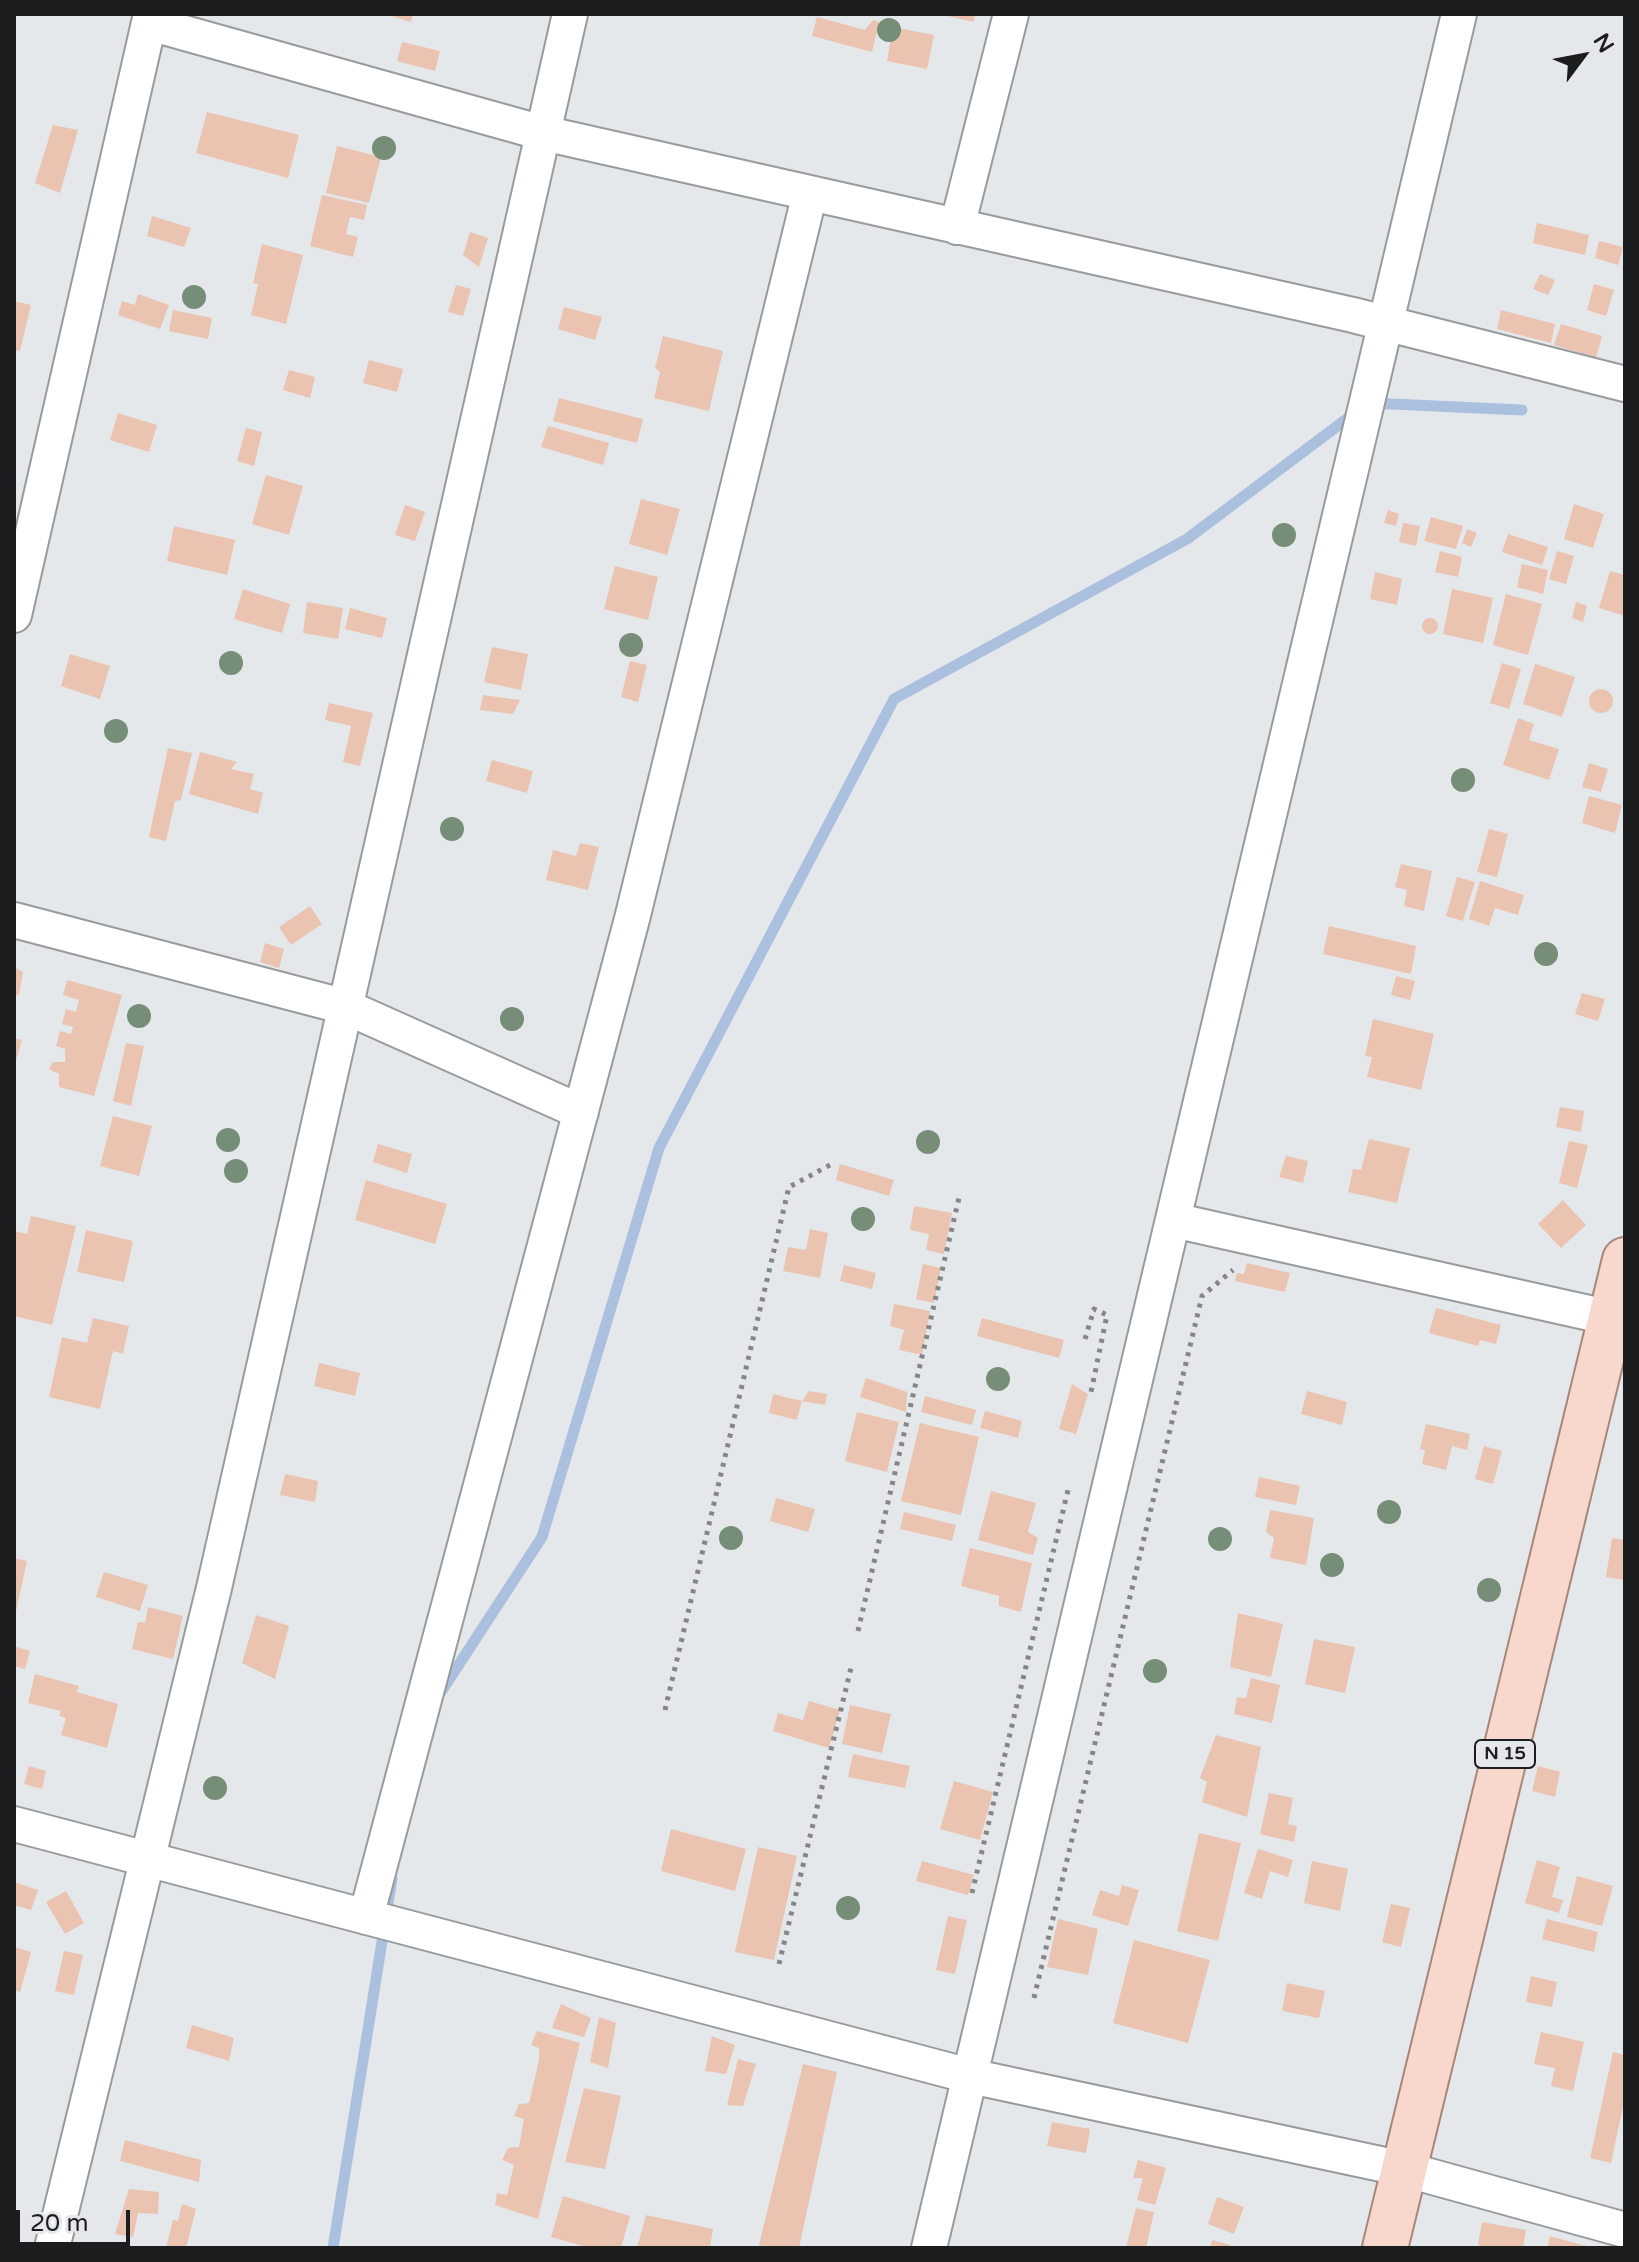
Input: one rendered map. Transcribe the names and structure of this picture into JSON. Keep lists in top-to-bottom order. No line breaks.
{"streets":{"main road":["N 15"]},"scale_bar":"20 m","north":"top right"}
